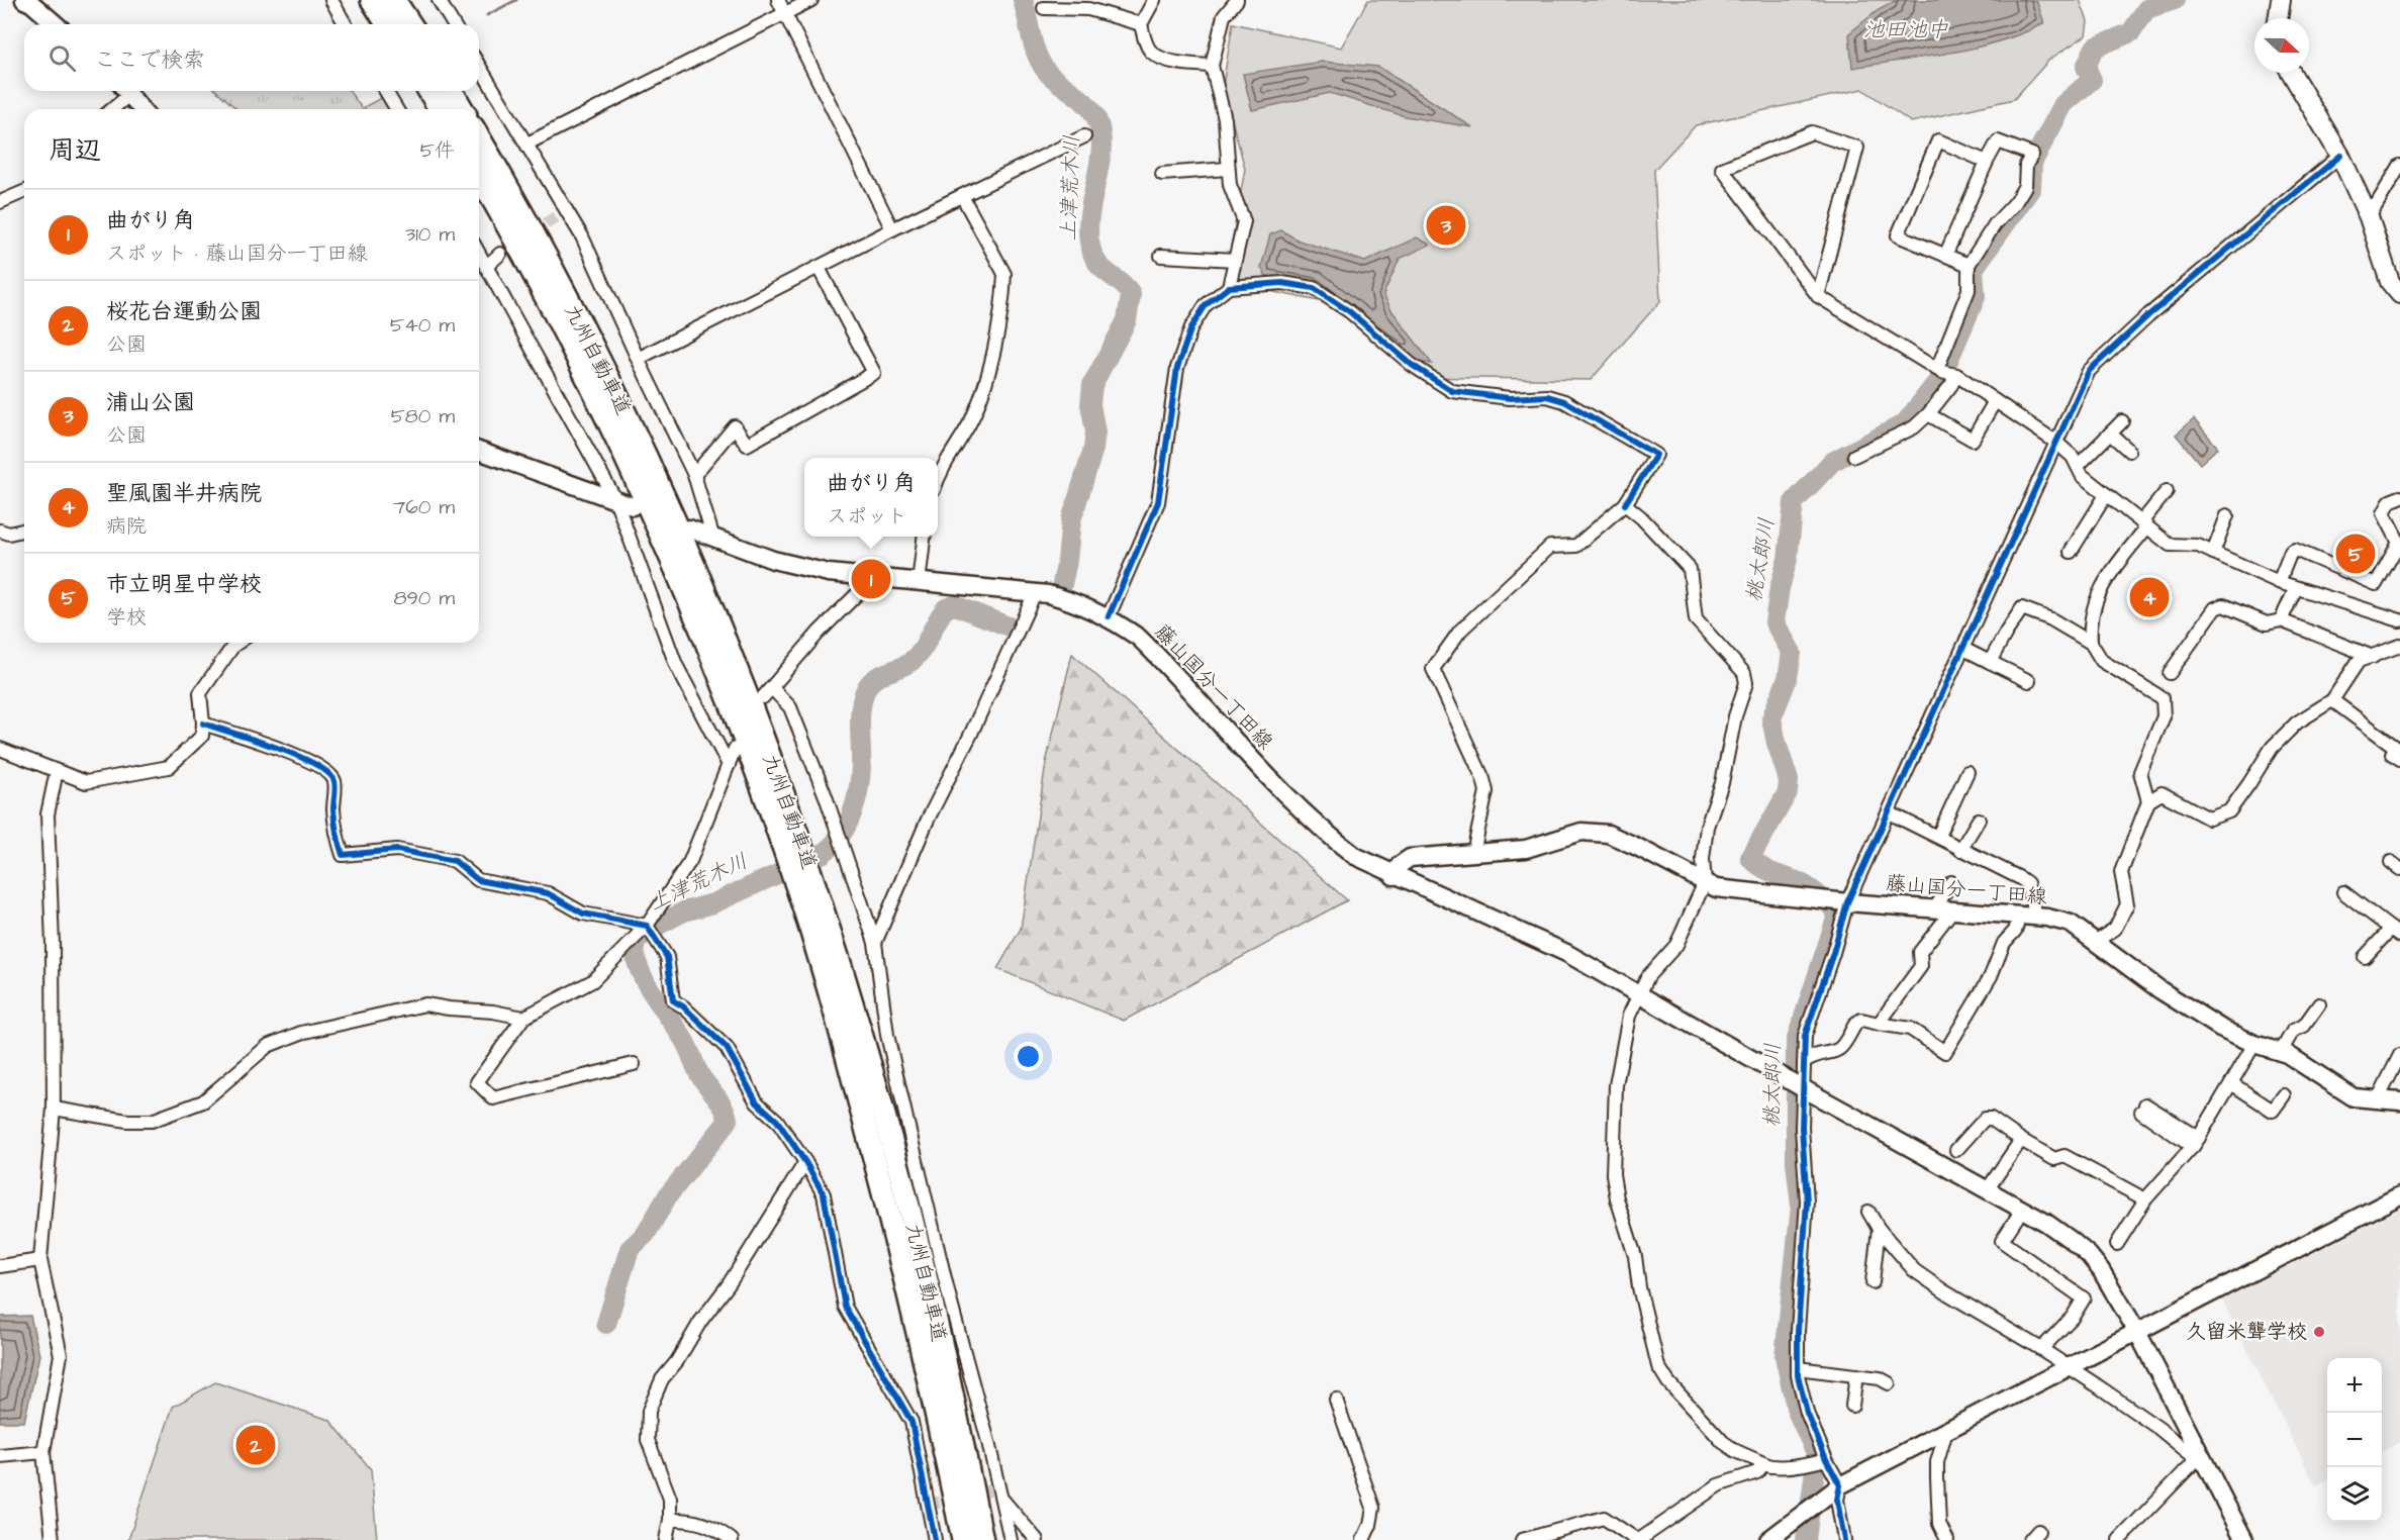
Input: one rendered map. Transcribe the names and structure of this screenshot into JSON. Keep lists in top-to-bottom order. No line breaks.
{"streets":{"highway":["九州自動車道"],"main road":["藤山国分一丁田線"]},"water":["池田池中","上津荒木川","桃太郎川"],"places":["久留米聾学校"],"north":"right","page":{"search":"ここで検索","heading":["周辺","5件"],"list":[{"mark":"1","name":"曲がり角","note":"スポット · 藤山国分一丁田線","value":"310 m"},{"mark":"2","name":"桜花台運動公園","note":"公園","value":"540 m"},{"mark":"3","name":"浦山公園","note":"公園","value":"580 m"},{"mark":"4","name":"聖風園半井病院","note":"病院","value":"760 m"},{"mark":"5","name":"市立明星中学校","note":"学校","value":"890 m"}],"pins":["3","5","1","4","2"],"popup":["曲がり角","スポット"],"map_buttons":["+","−"]}}
